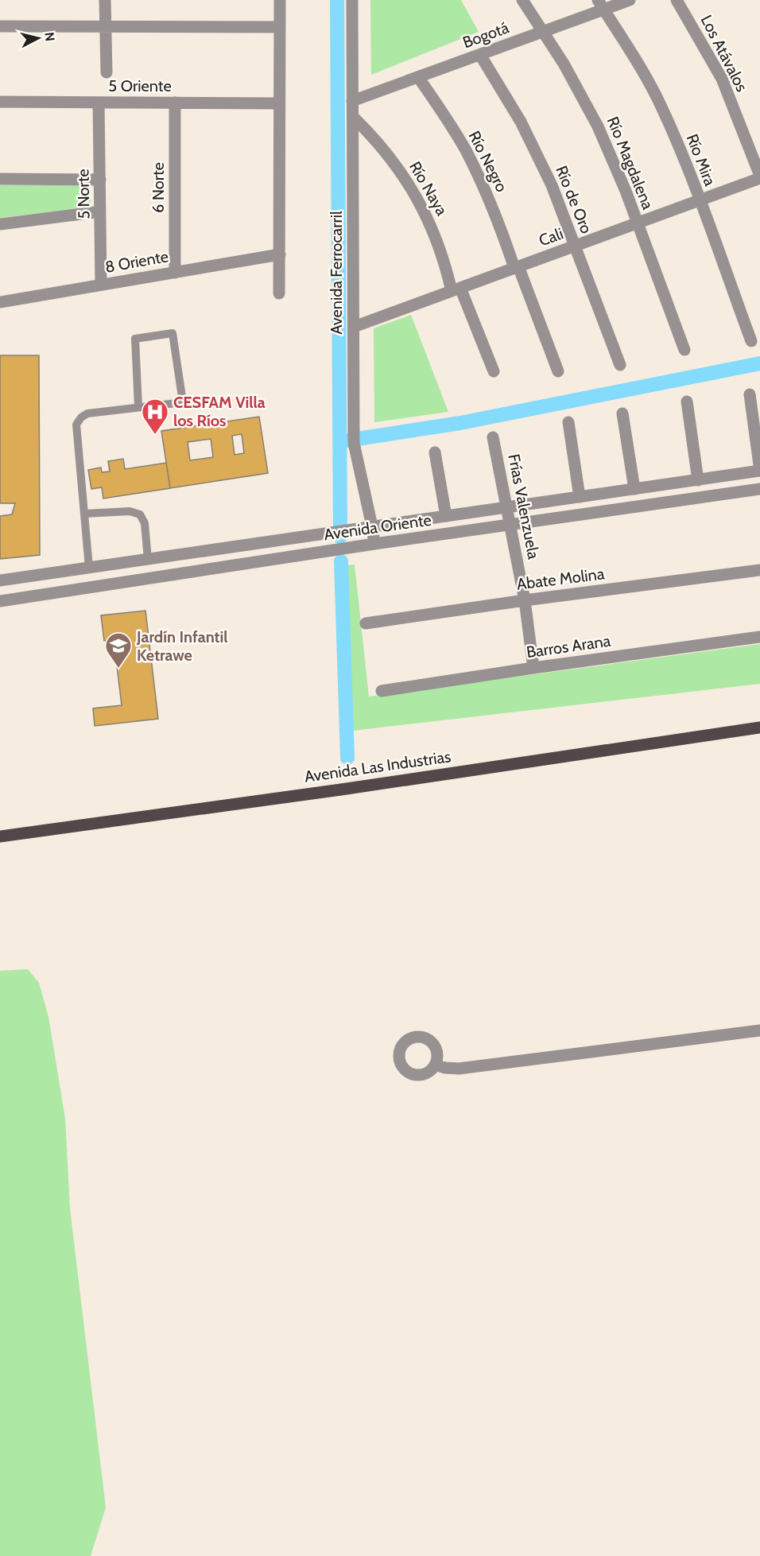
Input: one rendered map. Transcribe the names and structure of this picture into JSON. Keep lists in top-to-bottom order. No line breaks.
{"streets":{"main road":["Avenida Las Industrias"],"street":["Bogotá","Los Atávalos","5 Oriente","Río Mira","Río Negro","Río Magdalena","6 Norte","Río Naya","5 Norte","Río de Oro","Cali","8 Oriente","Avenida Ferrocarril","Frías Valenzuela","Avenida Oriente","Abate Molina","Barros Arana"]},"crossings":[["Bogotá","Río Mira"],["Bogotá","Río Negro"],["Bogotá","Río Magdalena"],["Bogotá","Río de Oro"],["Bogotá","Avenida Ferrocarril"],["Los Atávalos","Cali"],["5 Oriente","6 Norte"],["5 Oriente","5 Norte"],["Río Mira","Cali"],["Río Negro","Cali"],["Río Magdalena","Cali"],["6 Norte","8 Oriente"],["Río Naya","Cali"],["Río Naya","Avenida Ferrocarril"],["5 Norte","8 Oriente"],["Río de Oro","Cali"],["Cali","Avenida Ferrocarril"],["Avenida Ferrocarril","Avenida Oriente"],["Frías Valenzuela","Avenida Oriente"],["Frías Valenzuela","Abate Molina"],["Frías Valenzuela","Barros Arana"]],"places":{"hospital":["CESFAM Villa los Ríos"],"school or university":["Jardín Infantil Ketrawe"]},"north":"right"}
